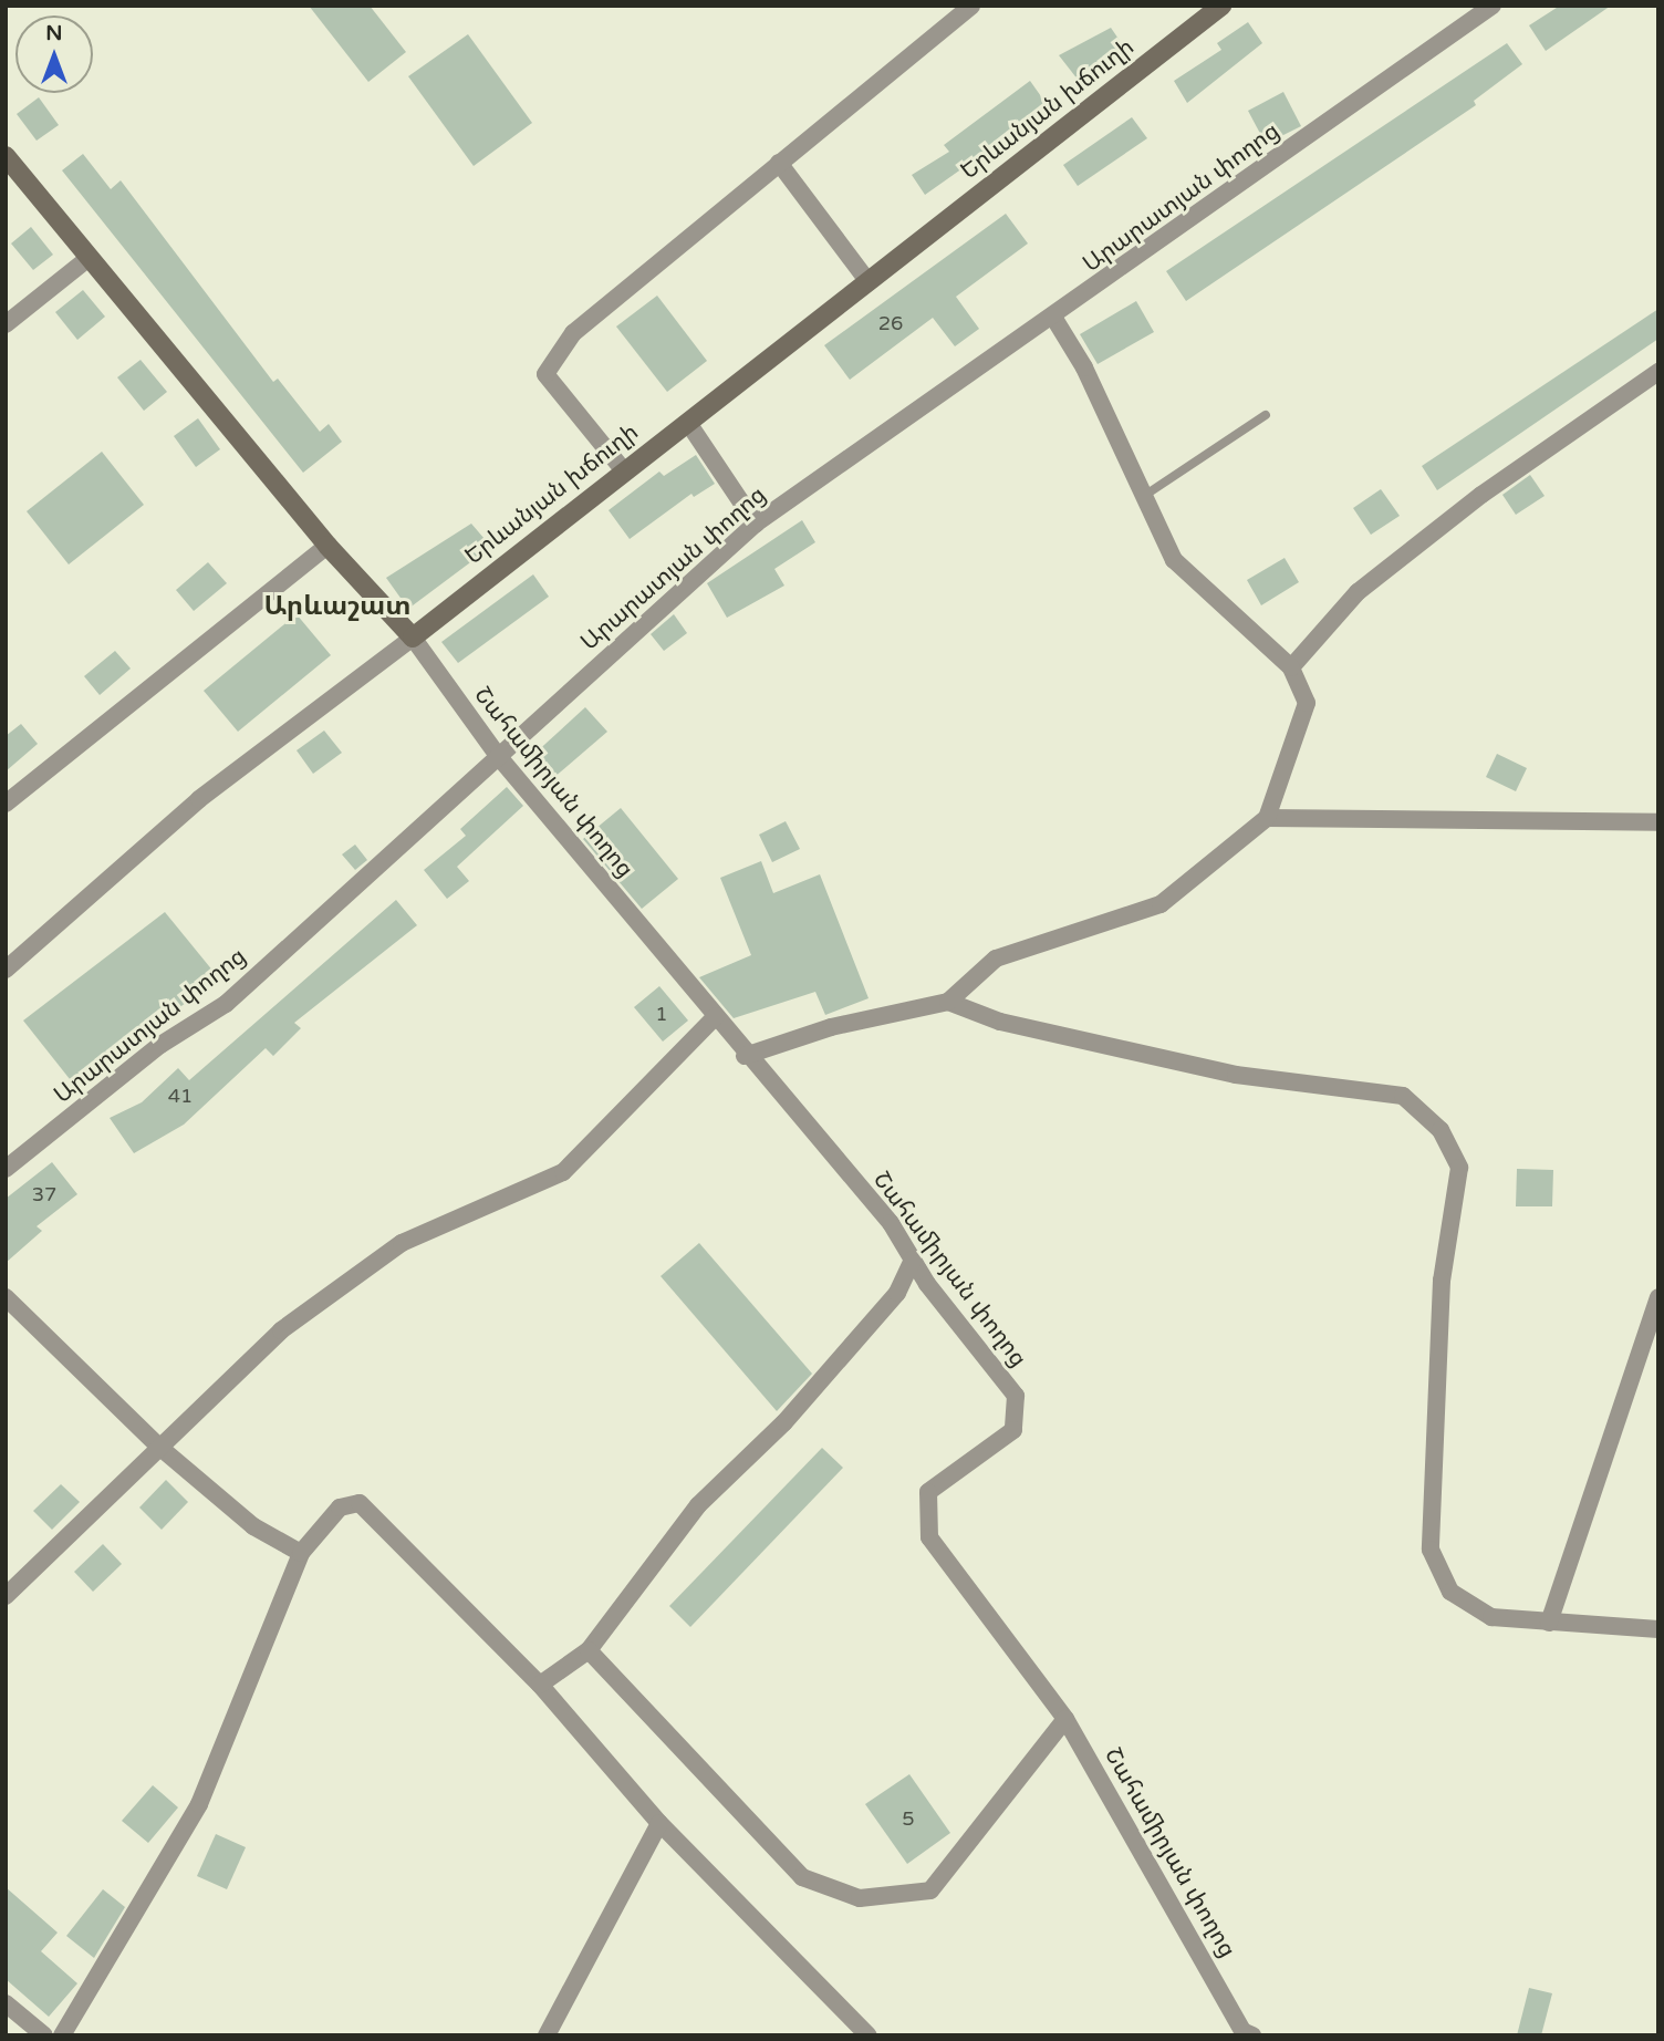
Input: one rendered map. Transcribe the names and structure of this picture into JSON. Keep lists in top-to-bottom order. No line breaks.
{"streets":{"main road":["Երևանյան խճուղի"],"street":["Արարատյան փողոց","Շահամիրյան փողոց"]},"crossings":[["Երևանյան խճուղի","Շահամիրյան փողոց"],["Արարատյան փողոց","Շահամիրյան փողոց"]],"districts":["Արևաշատ"],"house_numbers":["26","1","41","37","5"],"north":"top"}
